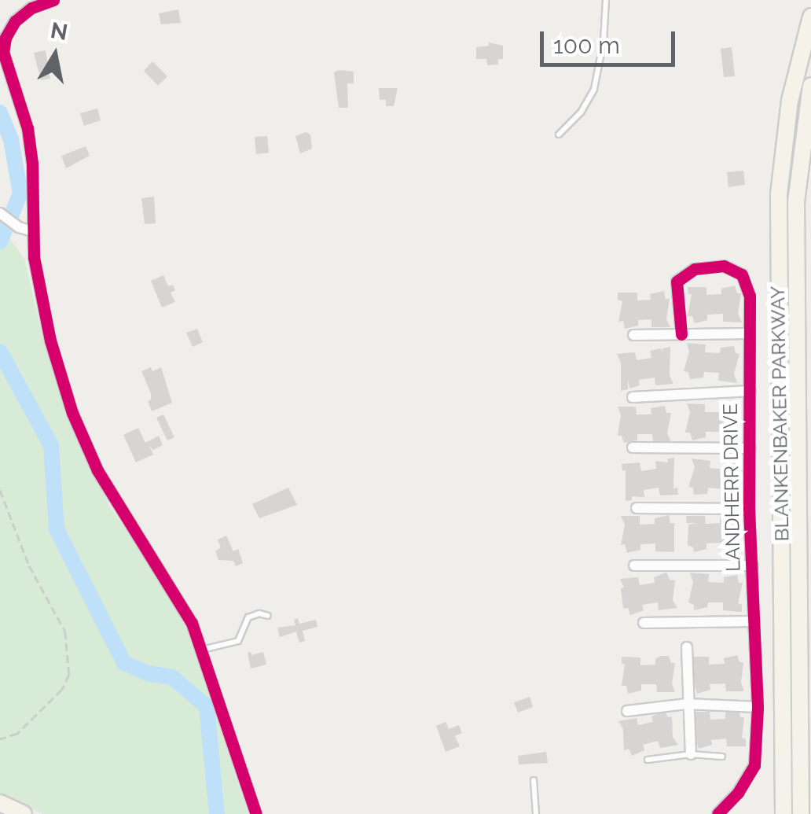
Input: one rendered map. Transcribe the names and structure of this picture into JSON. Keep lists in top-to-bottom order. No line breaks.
{"streets":{"main road":["BLANKENBAKER PARKWAY"],"street":["LANDHERR DRIVE"]},"scale_bar":"100 m","north":"top"}
